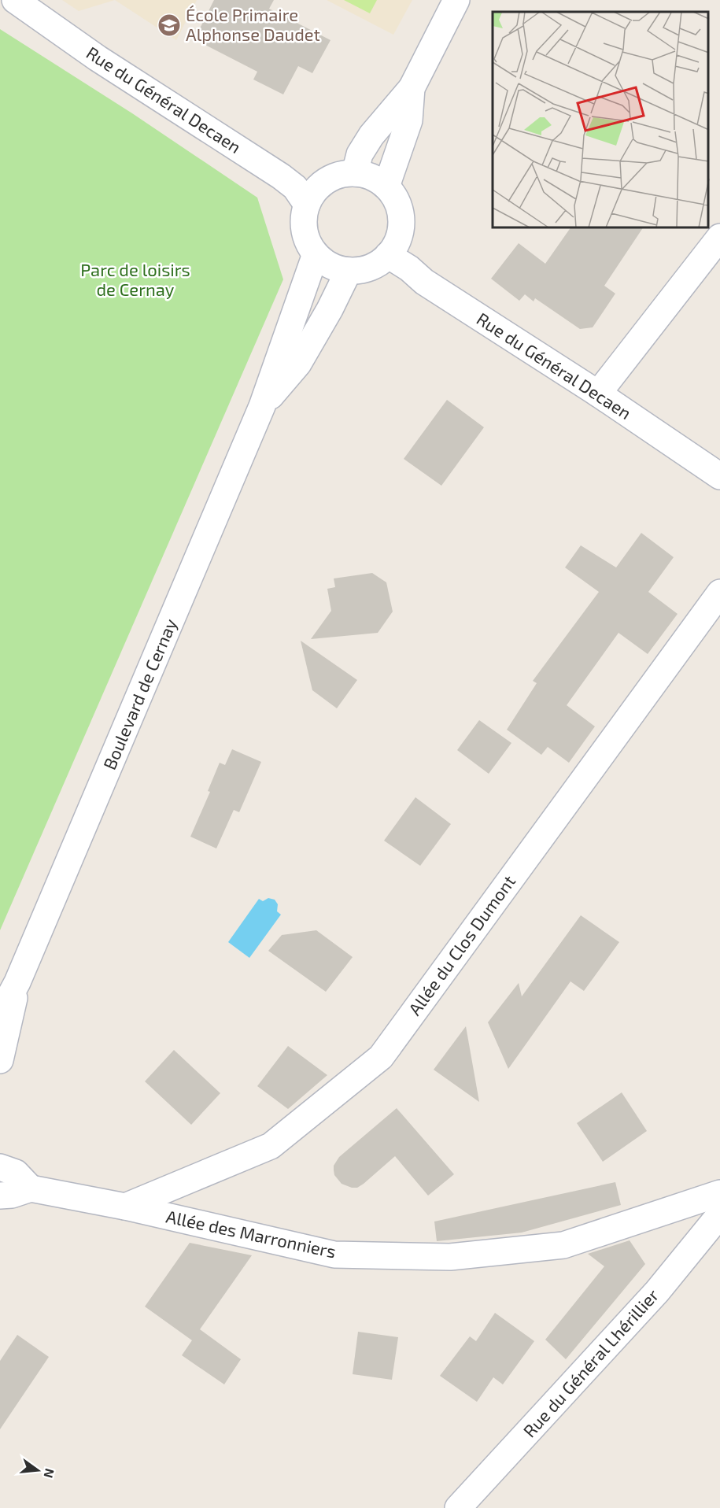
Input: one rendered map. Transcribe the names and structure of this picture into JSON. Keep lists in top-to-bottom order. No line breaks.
{"streets":{"street":["Rue du Général Decaen","Boulevard de Cernay","Allée du Clos Dumont","Allée des Marronniers","Rue du Général Lhérillier"]},"crossings":[["Rue du Général Decaen","Boulevard de Cernay"],["Allée du Clos Dumont","Allée des Marronniers"]],"parks":["Parc de loisirs de Cernay"],"places":{"school or university":["École Primaire Alphonse Daudet"]},"north":"right"}
